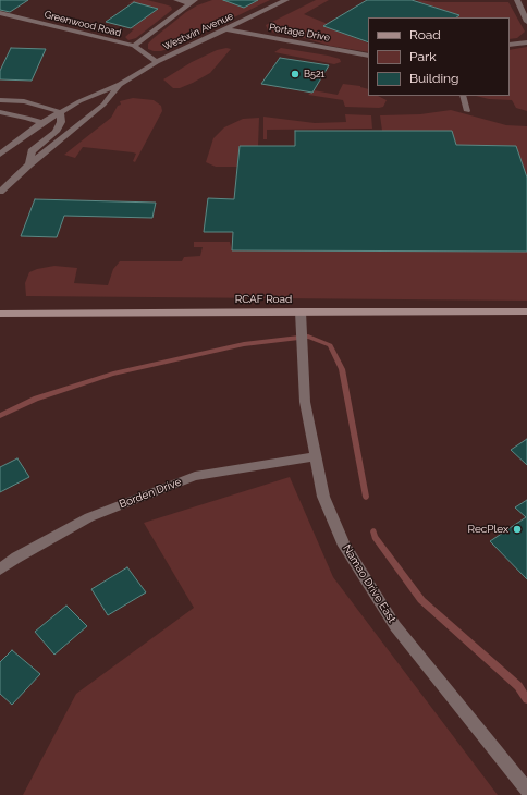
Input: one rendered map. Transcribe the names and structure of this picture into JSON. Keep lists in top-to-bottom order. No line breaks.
{"streets":{"main road":["RCAF Road"],"street":["Greenwood Road","Westwin Avenue","Portage Drive","Borden Drive","Namao Drive East"]},"crossings":[["Greenwood Road","Westwin Avenue"],["Westwin Avenue","Portage Drive"],["RCAF Road","Namao Drive East"],["Borden Drive","Namao Drive East"]],"places":["B521","RecPlex"],"legend":["Road","Park","Building"]}
